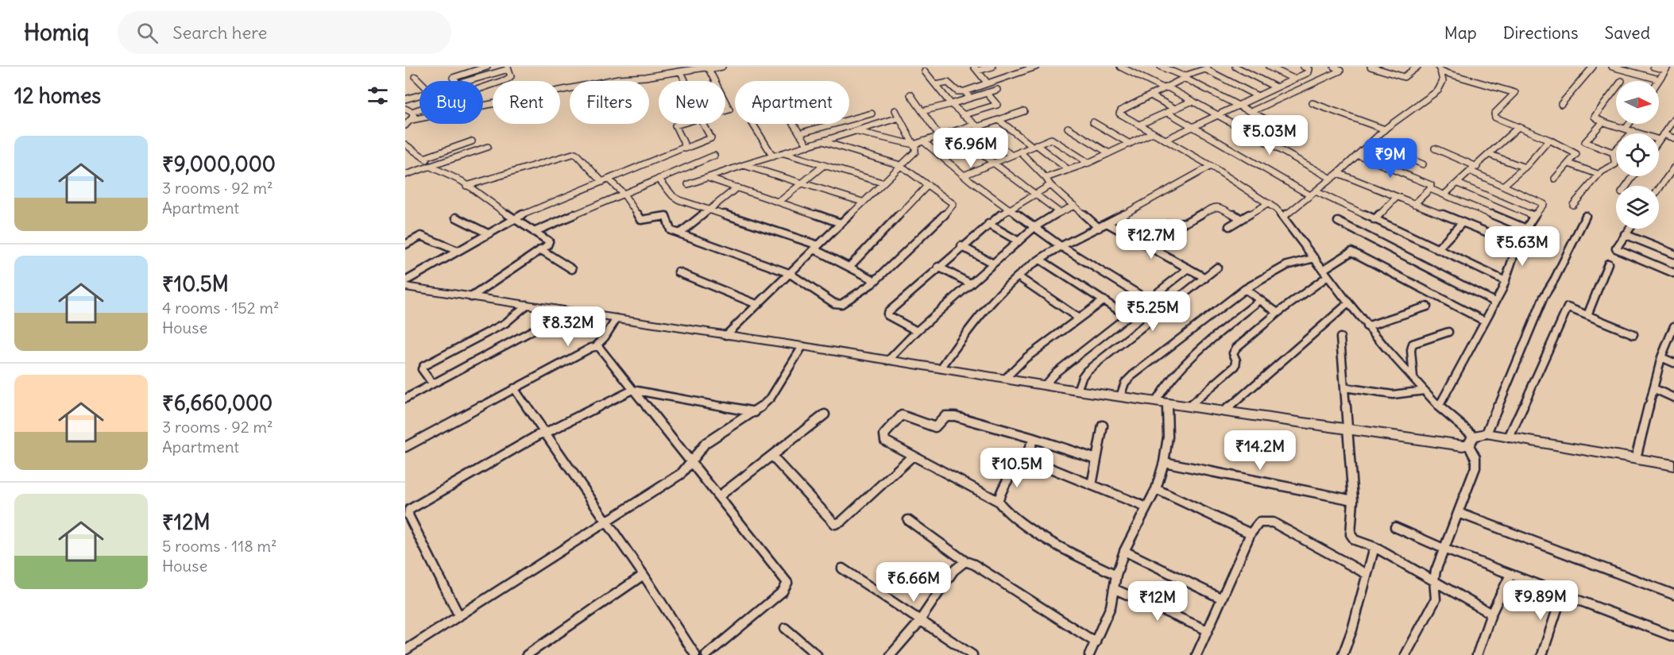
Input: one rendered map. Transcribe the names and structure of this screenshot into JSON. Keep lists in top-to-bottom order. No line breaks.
{"north":"right","page":{"header":"Homiq","search":"Search here","nav":["Map","Directions","Saved"],"heading":"12 homes","chip":["Buy","Rent","Filters","New","Apartment"],"price":["₹5.03M","₹6.96M","₹9M","₹12.7M","₹5.63M","₹5.25M","₹8.32M","₹14.2M","₹10.5M","₹6.66M","₹9.89M","₹12M"],"list":[{"name":"₹9,000,000","note":"3 rooms · 92 m² · Apartment"},{"name":"₹10.5M","note":"4 rooms · 152 m² · House"},{"name":"₹6,660,000","note":"3 rooms · 92 m² · Apartment"},{"name":"₹12M","note":"5 rooms · 118 m² · House"}]}}
